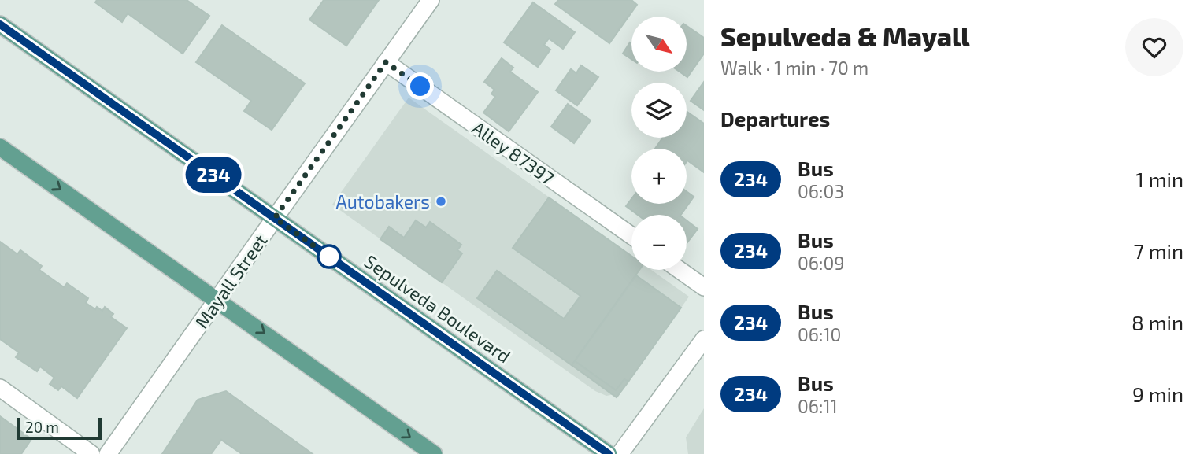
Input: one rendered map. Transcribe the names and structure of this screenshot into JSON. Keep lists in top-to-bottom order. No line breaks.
{"streets":{"main road":["Sepulveda Boulevard"],"street":["Alley 87397","Mayall Street"]},"crossings":[["Alley 87397","Mayall Street"],["Mayall Street","Sepulveda Boulevard"]],"places":["Autobakers"],"lines":["bus line 234"],"scale_bar":"20 m","north":"bottom right","page":{"on_map":"234","heading":[["Sepulveda & Mayall","Walk · 1 min · 70 m"],"Departures"],"map_buttons":["+","−"],"list":[{"mark":"234","name":"Bus","note":"06:03","value":"1 min"},{"mark":"234","name":"Bus","note":"06:09","value":"7 min"},{"mark":"234","name":"Bus","note":"06:10","value":"8 min"},{"mark":"234","name":"Bus","note":"06:11","value":"9 min"}],"scale":"20 m"}}
